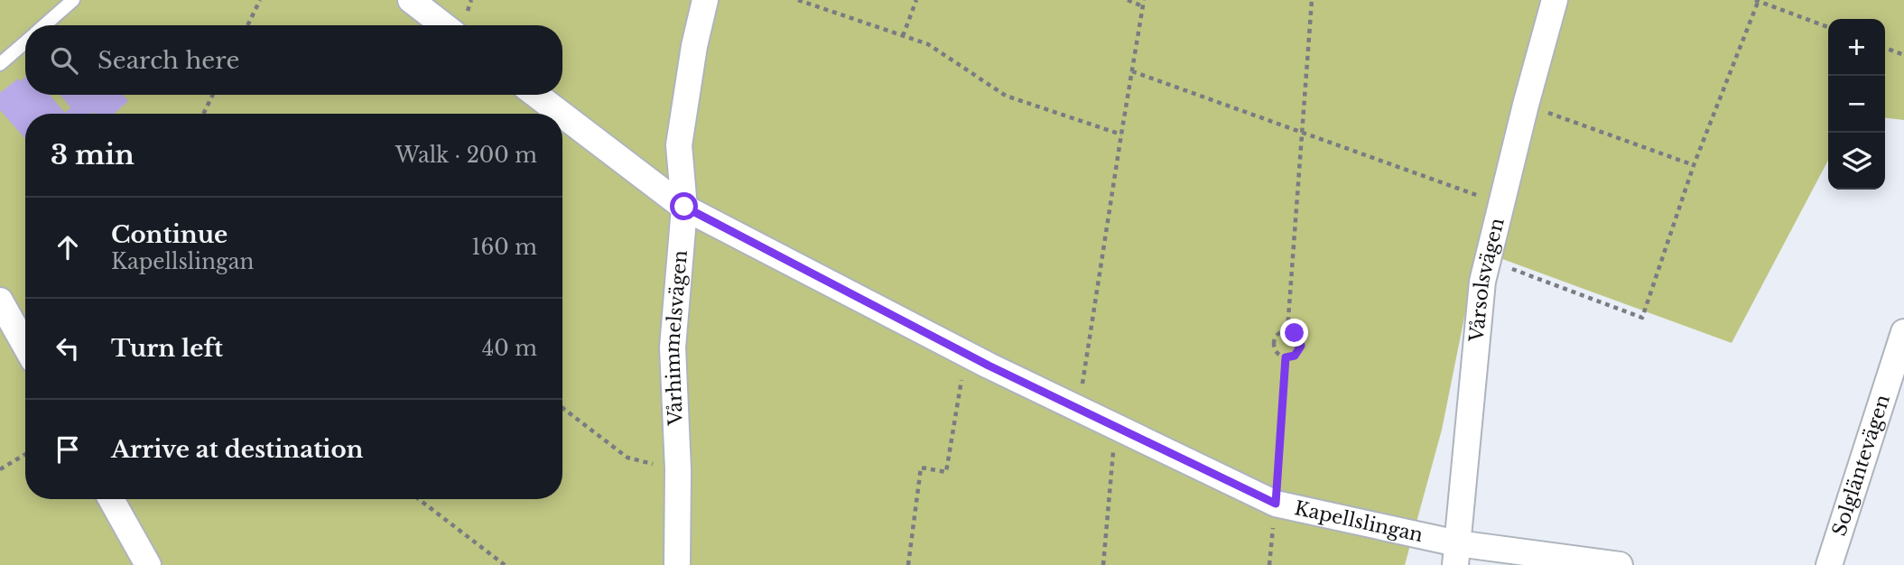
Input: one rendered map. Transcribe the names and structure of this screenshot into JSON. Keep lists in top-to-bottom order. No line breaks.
{"streets":{"street":["Vårsolsvägen","Vårhimmelsvägen","Solgläntevägen","Kapellslingan"]},"crossings":[["Vårsolsvägen","Kapellslingan"],["Vårhimmelsvägen","Kapellslingan"]],"page":{"map_buttons":["+","−"],"search":"Search here","heading":["3 min","Walk · 200 m"],"list":[["Continue","Kapellslingan","160 m"],["Turn left","40 m"],"Arrive at destination"]}}
